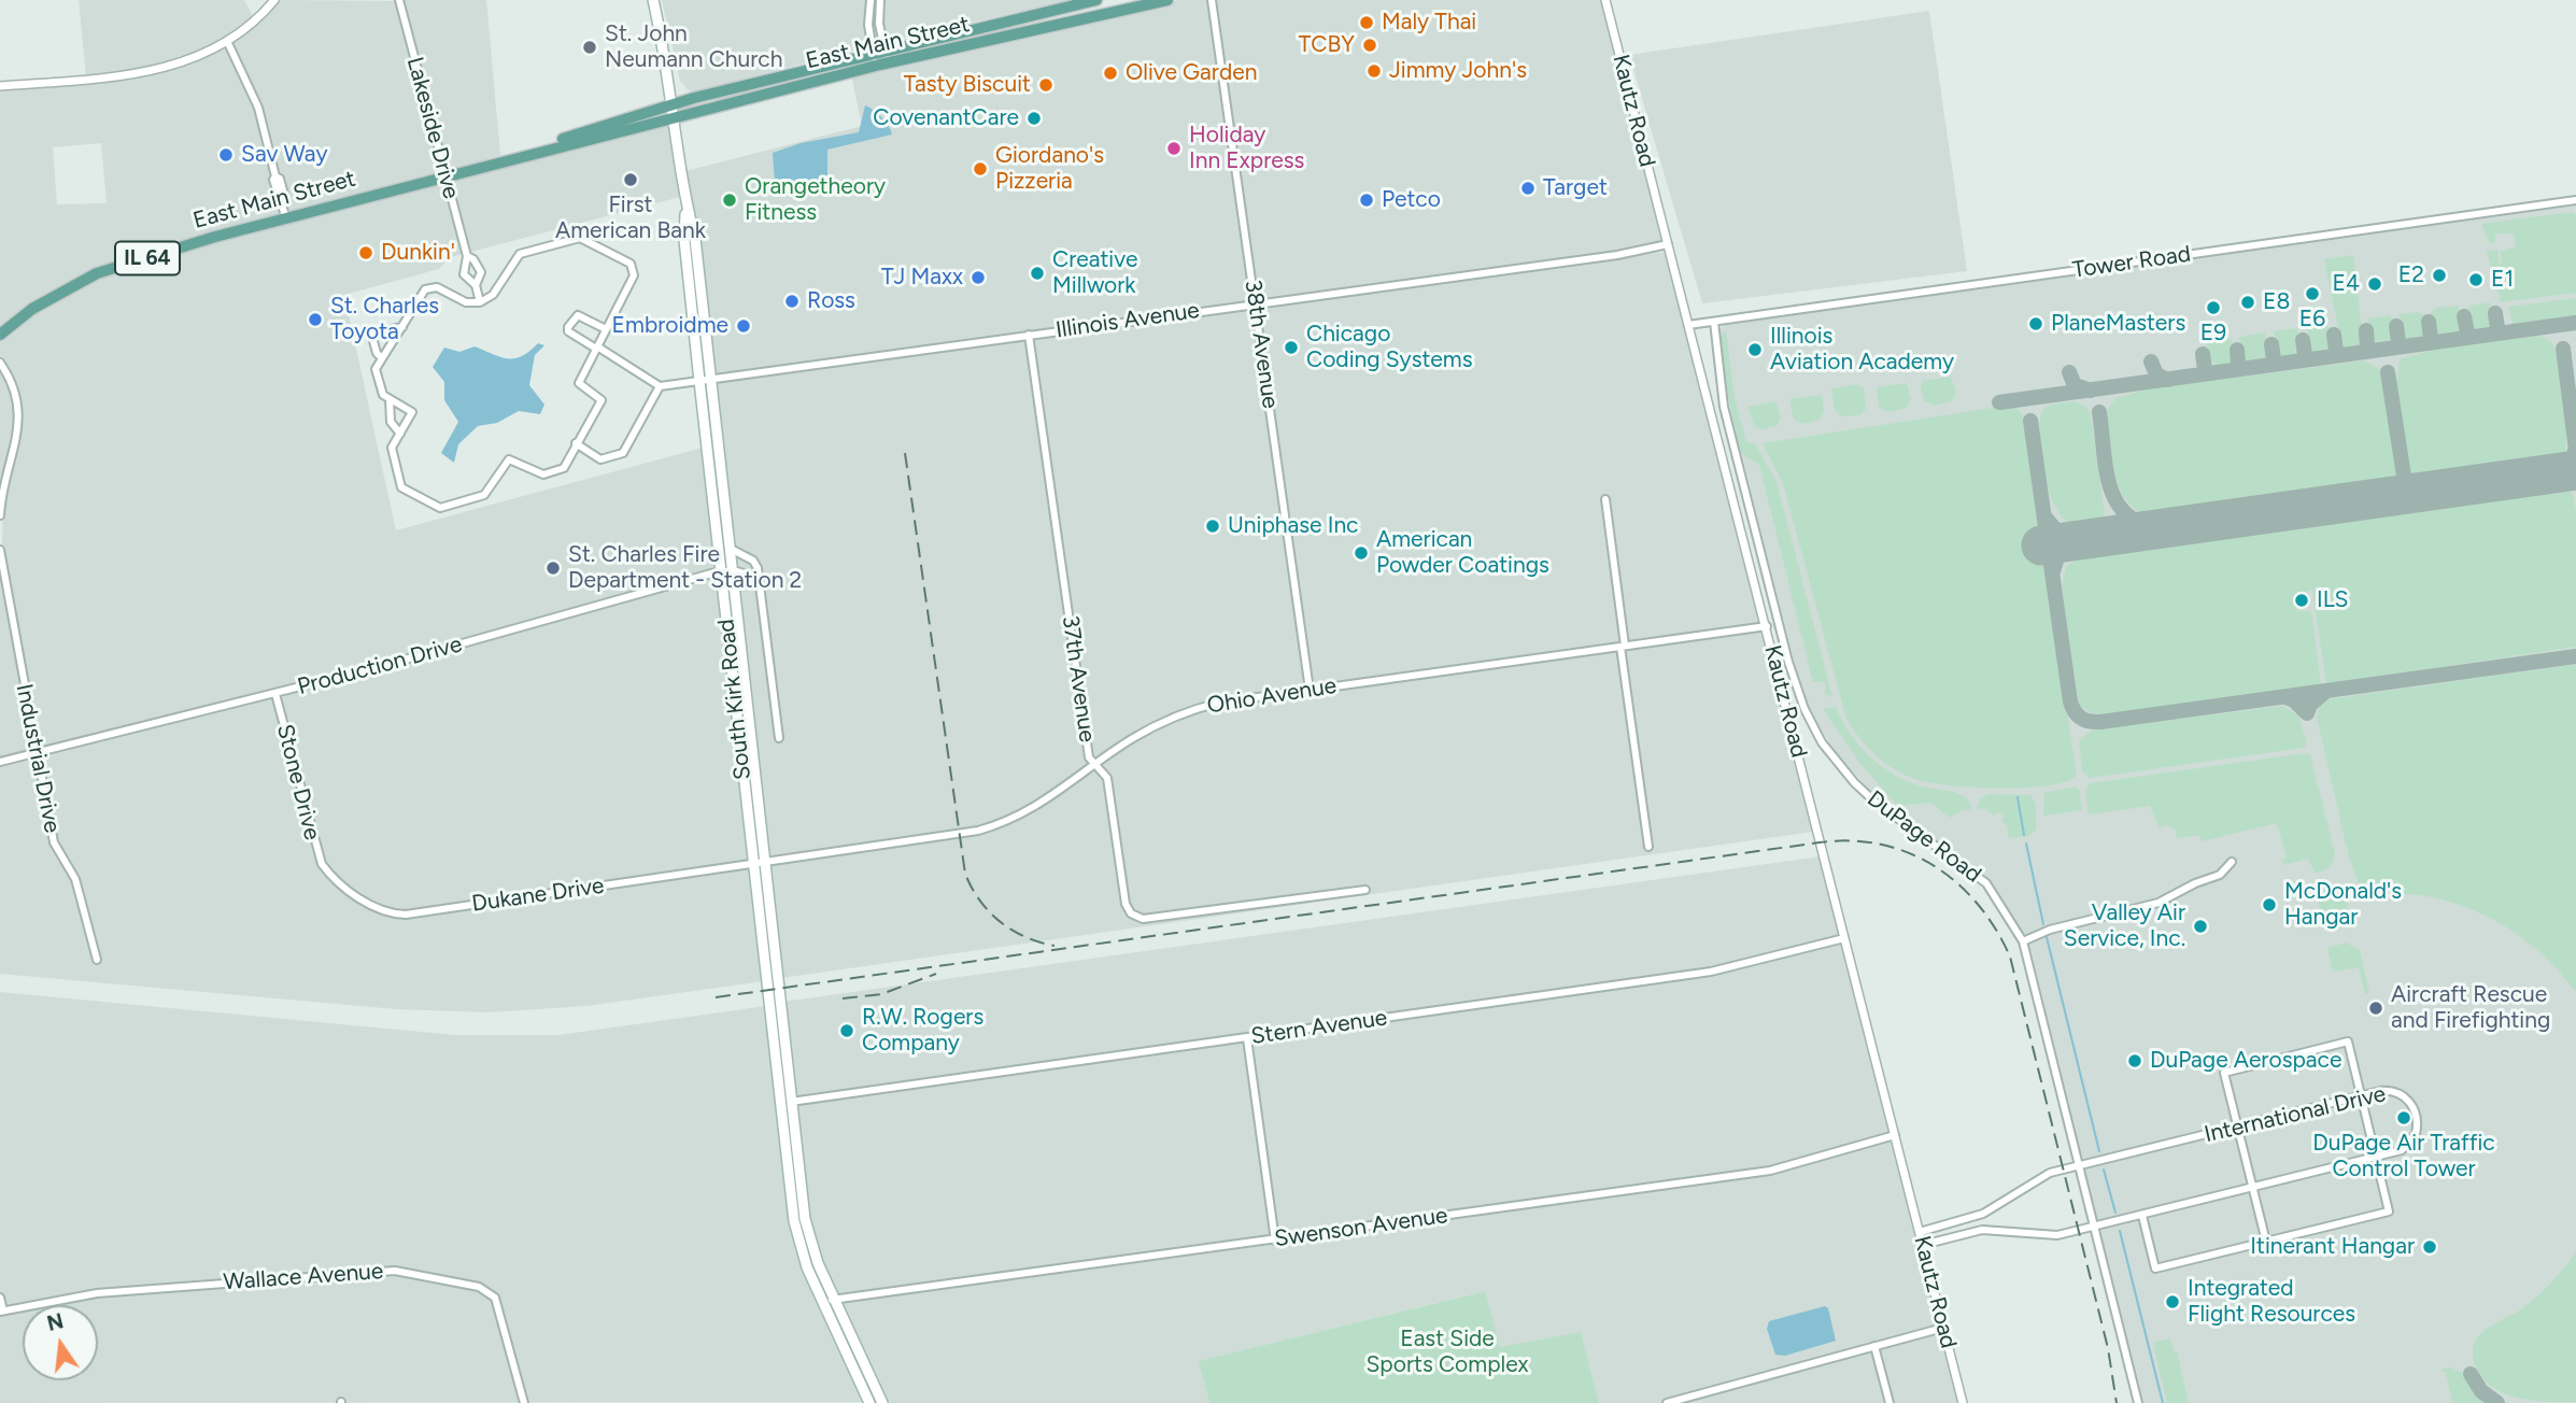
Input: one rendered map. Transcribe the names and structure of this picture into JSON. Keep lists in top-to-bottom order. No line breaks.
{"streets":{"main road":["East Main Street","IL 64","South Kirk Road"],"street":["Kautz Road","Lakeside Drive","Tower Road","Illinois Avenue","38th Avenue","Production Drive","37th Avenue","Ohio Avenue","Industrial Drive","Stone Drive","DuPage Road","Dukane Drive","Stern Avenue","International Drive","Swenson Avenue","Wallace Avenue"]},"crossings":[["East Main Street","Lakeside Drive"],["East Main Street","South Kirk Road"],["Kautz Road","Tower Road"],["Kautz Road","Illinois Avenue"],["Kautz Road","Ohio Avenue"],["Kautz Road","Stern Avenue"],["Kautz Road","International Drive"],["Kautz Road","Swenson Avenue"],["Tower Road","DuPage Road"],["Illinois Avenue","38th Avenue"],["Illinois Avenue","37th Avenue"],["Illinois Avenue","South Kirk Road"],["38th Avenue","Ohio Avenue"],["Production Drive","South Kirk Road"],["Production Drive","Industrial Drive"],["Production Drive","Stone Drive"],["37th Avenue","Ohio Avenue"],["Ohio Avenue","South Kirk Road"],["Ohio Avenue","Dukane Drive"],["South Kirk Road","Dukane Drive"],["South Kirk Road","Stern Avenue"],["Stone Drive","Dukane Drive"],["DuPage Road","International Drive"]],"parks":["East Side Sports Complex"],"places":["Maly Thai","TCBY","St. John Neumann Church","Jimmy John's","Olive Garden","Tasty Biscuit","CovenantCare","Holiday Inn Express","Sav Way","Giordano's Pizzeria","First American Bank","Target","Orangetheory Fitness","Petco","Dunkin'","Creative Millwork","E2","TJ Maxx","E1","E4","E6","Ross","E8","E9","St. Charles Toyota","PlaneMasters","Embroidme","Chicago Coding Systems","Illinois Aviation Academy","Uniphase Inc","American Powder Coatings","St. Charles Fire Department - Station 2","ILS","McDonald's Hangar","Valley Air Service, Inc.","Aircraft Rescue and Firefighting","R.W. Rogers Company","DuPage Aerospace","DuPage Air Traffic Control Tower","Itinerant Hangar","Integrated Flight Resources"],"north":"top"}
